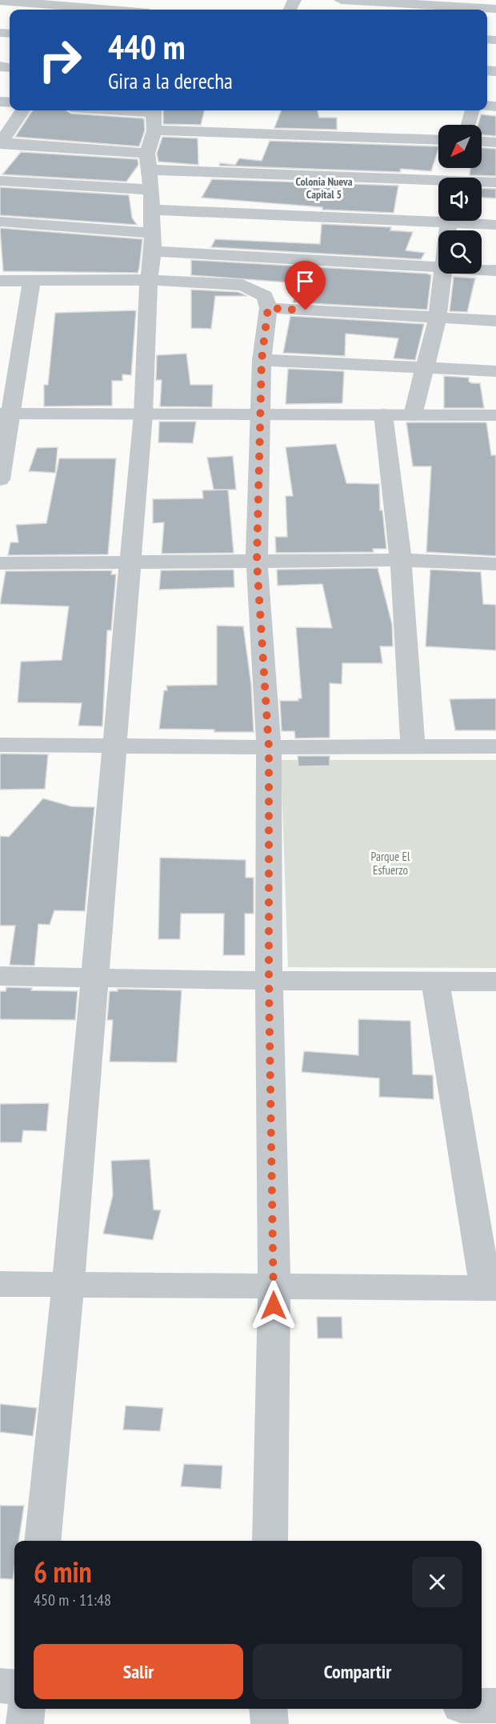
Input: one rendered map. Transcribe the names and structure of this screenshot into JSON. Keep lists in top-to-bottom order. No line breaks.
{"districts":["Colonia Nueva Capital 5"],"parks":["Parque El Esfuerzo"],"north":"bottom left","page":{"turn":["440 m","Gira a la derecha"],"heading":["6 min","450 m · 11:48"],"buttons":["Salir","Compartir"]}}
